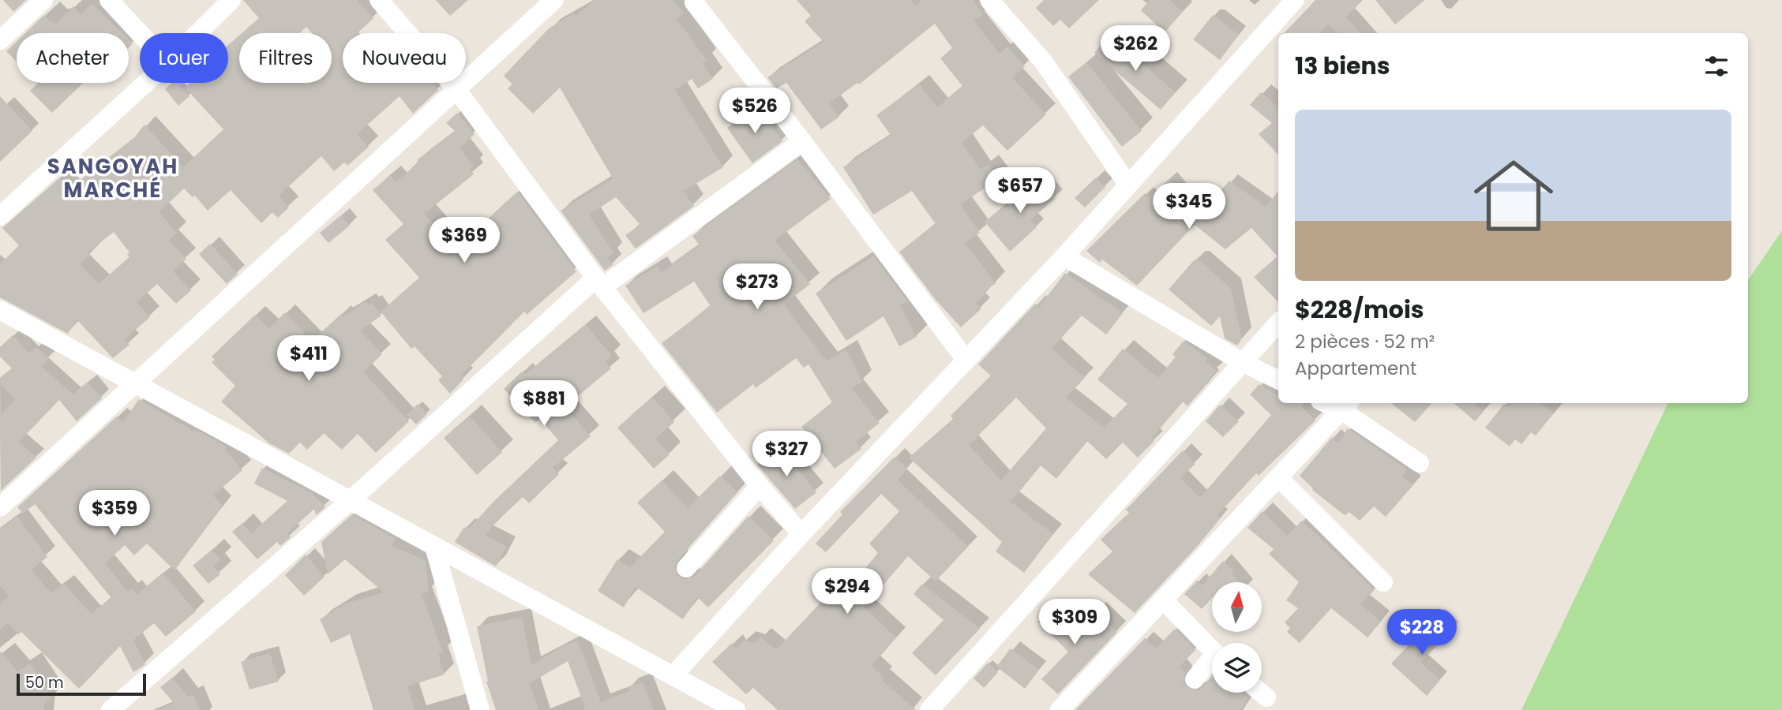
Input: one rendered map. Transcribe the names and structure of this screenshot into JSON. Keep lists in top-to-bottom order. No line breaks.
{"districts":["SANGOYAH MARCHÉ"],"scale_bar":"50 m","north":"top","page":{"price":["$262","$526","$657","$345","$369","$273","$411","$881","$327","$359","$294","$309","$228"],"chip":["Acheter","Louer","Filtres","Nouveau"],"heading":"13 biens","list":[{"name":"$228/mois","note":"2 pièces · 52 m² · Appartement"}],"scale":"50 m"}}
